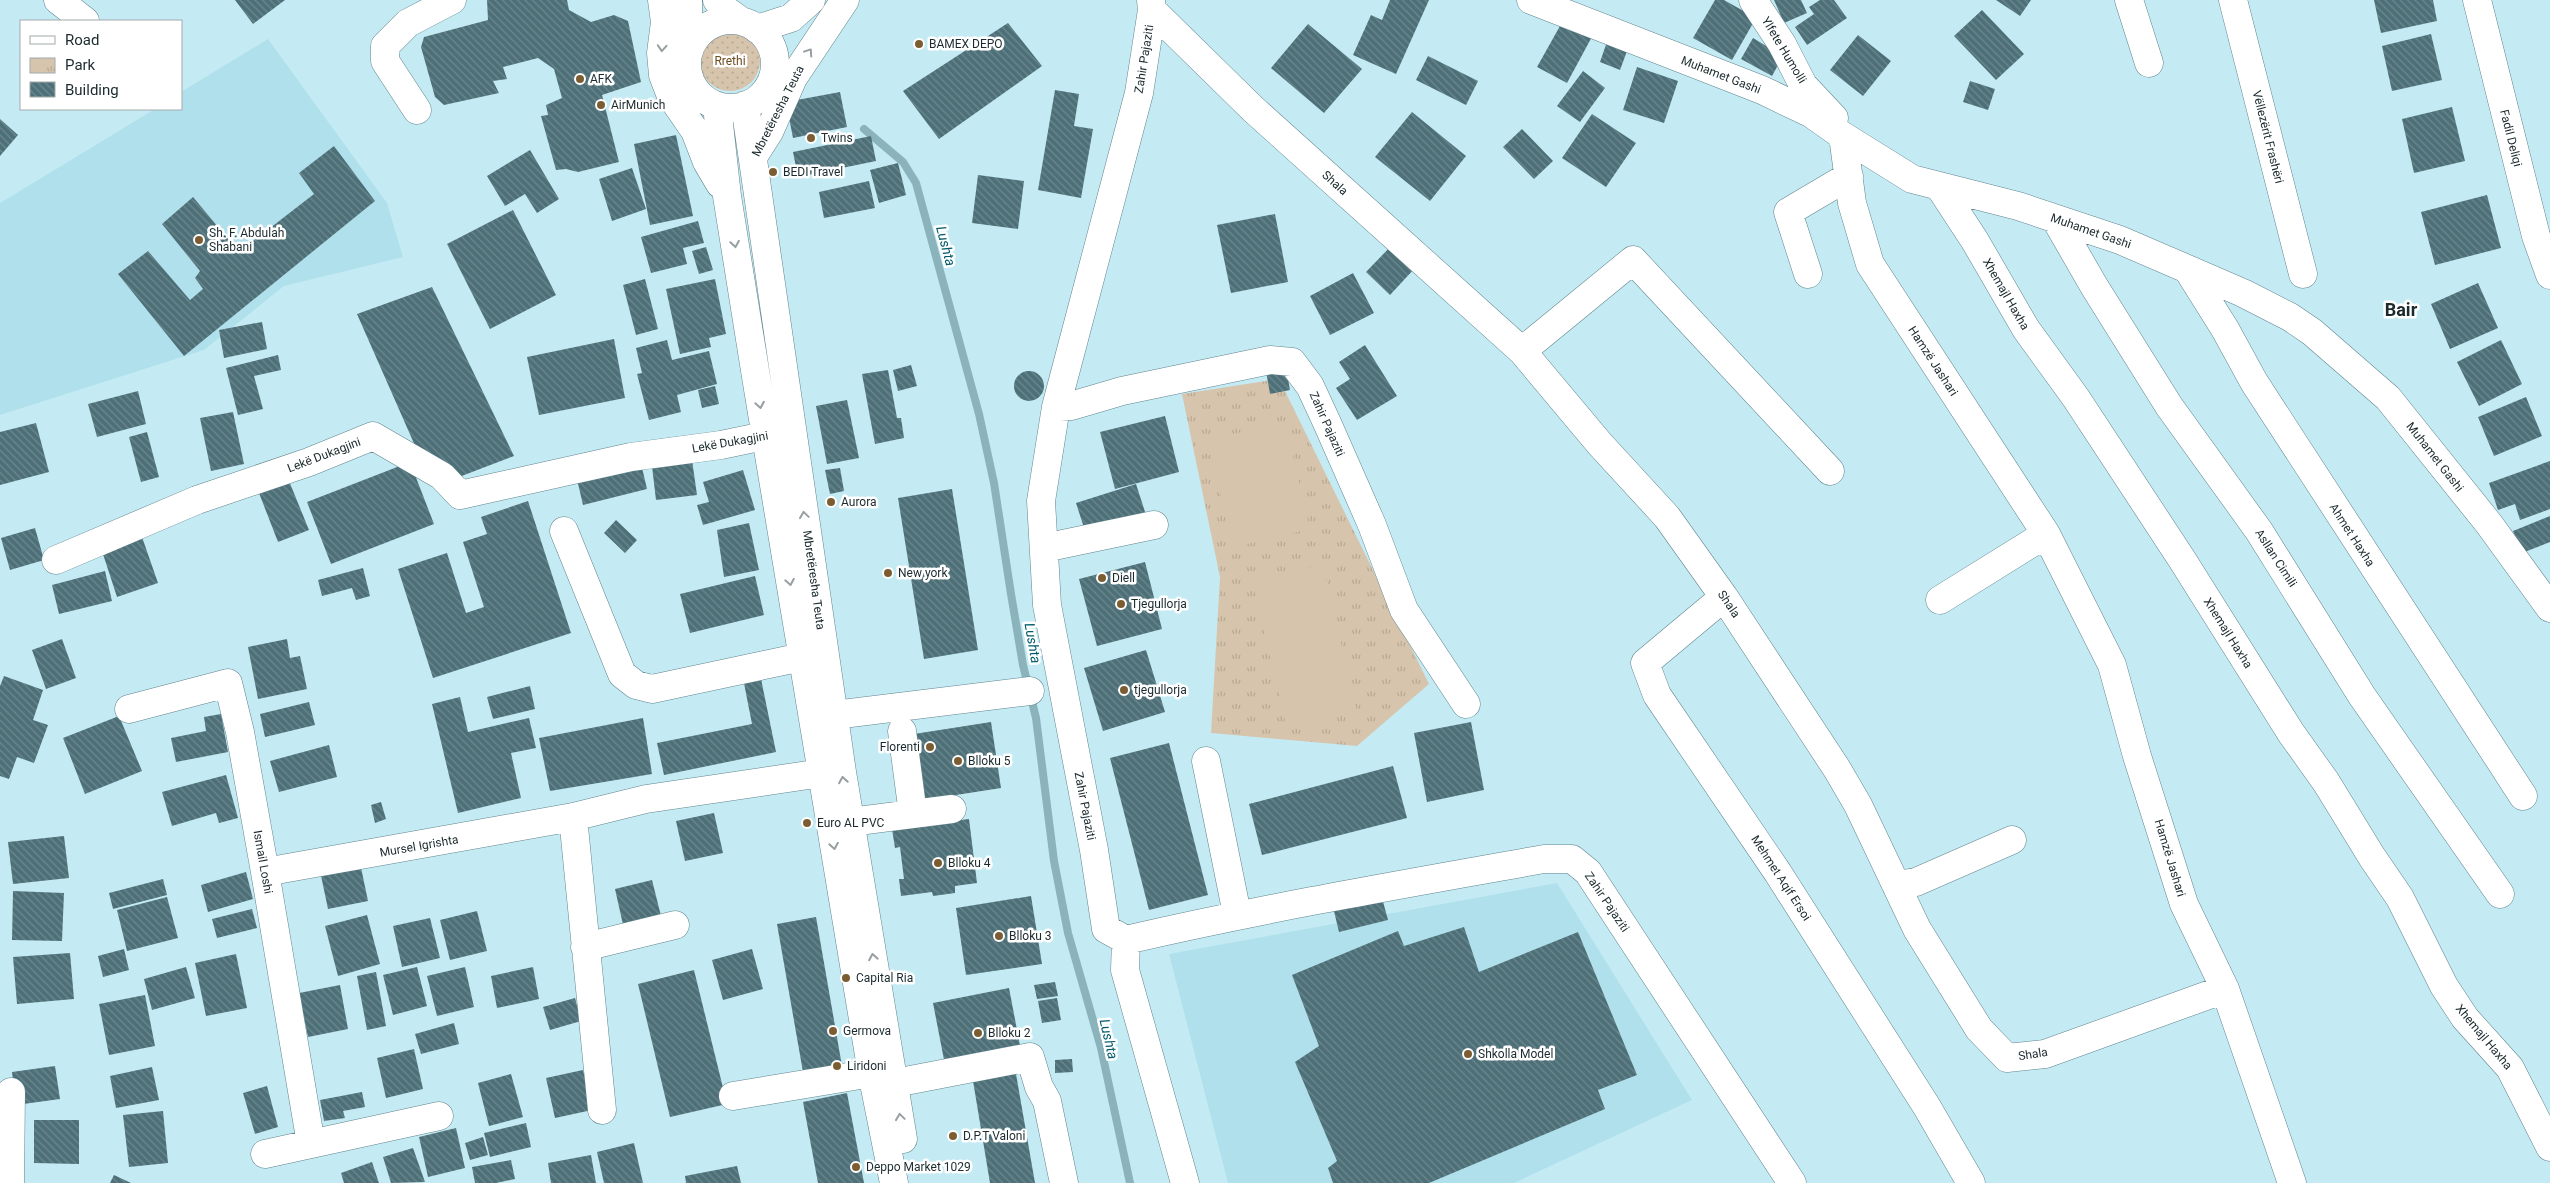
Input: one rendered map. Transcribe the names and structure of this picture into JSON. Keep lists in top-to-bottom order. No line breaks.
{"streets":{"street":["Ylfete Humolli","Zahir Pajaziti","Muhamet Gashi","Mbretëresha Teuta","Vëllezërit Frashëri","Fadil Deliqi","Shala","Xhemajl Haxha","Hamzë Jashari","Lekë Dukagjini","Ahmet Haxha","Asllan Cimili","Mursel Igrishta","Ismail Loshi","Mehmet Aqif Ersoi"]},"crossings":[["Ylfete Humolli","Muhamet Gashi"],["Ylfete Humolli","Hamzë Jashari"],["Zahir Pajaziti","Shala"],["Muhamet Gashi","Xhemajl Haxha"],["Muhamet Gashi","Hamzë Jashari"],["Muhamet Gashi","Ahmet Haxha"],["Muhamet Gashi","Asllan Cimili"],["Mbretëresha Teuta","Lekë Dukagjini"],["Mbretëresha Teuta","Mursel Igrishta"],["Shala","Hamzë Jashari"],["Shala","Mehmet Aqif Ersoi"],["Mursel Igrishta","Ismail Loshi"]],"districts":["Bair"],"water":["Lushta"],"parks":["Rrethi"],"places":["BAMEX DEPO","AFK","AirMunich","Twins","BEDI Travel","Sh. F. Abdulah Shabani","Aurora","New york","Diell","Tjegullorja","tjegullorja","Florenti","Blloku 5","Euro AL PVC","Blloku 4","Blloku 3","Capital Ria","Germova","Blloku 2","Shkolla Model","Liridoni","D.P.T Valoni","Deppo Market 1029"],"legend":["Road","Park","Building"]}
